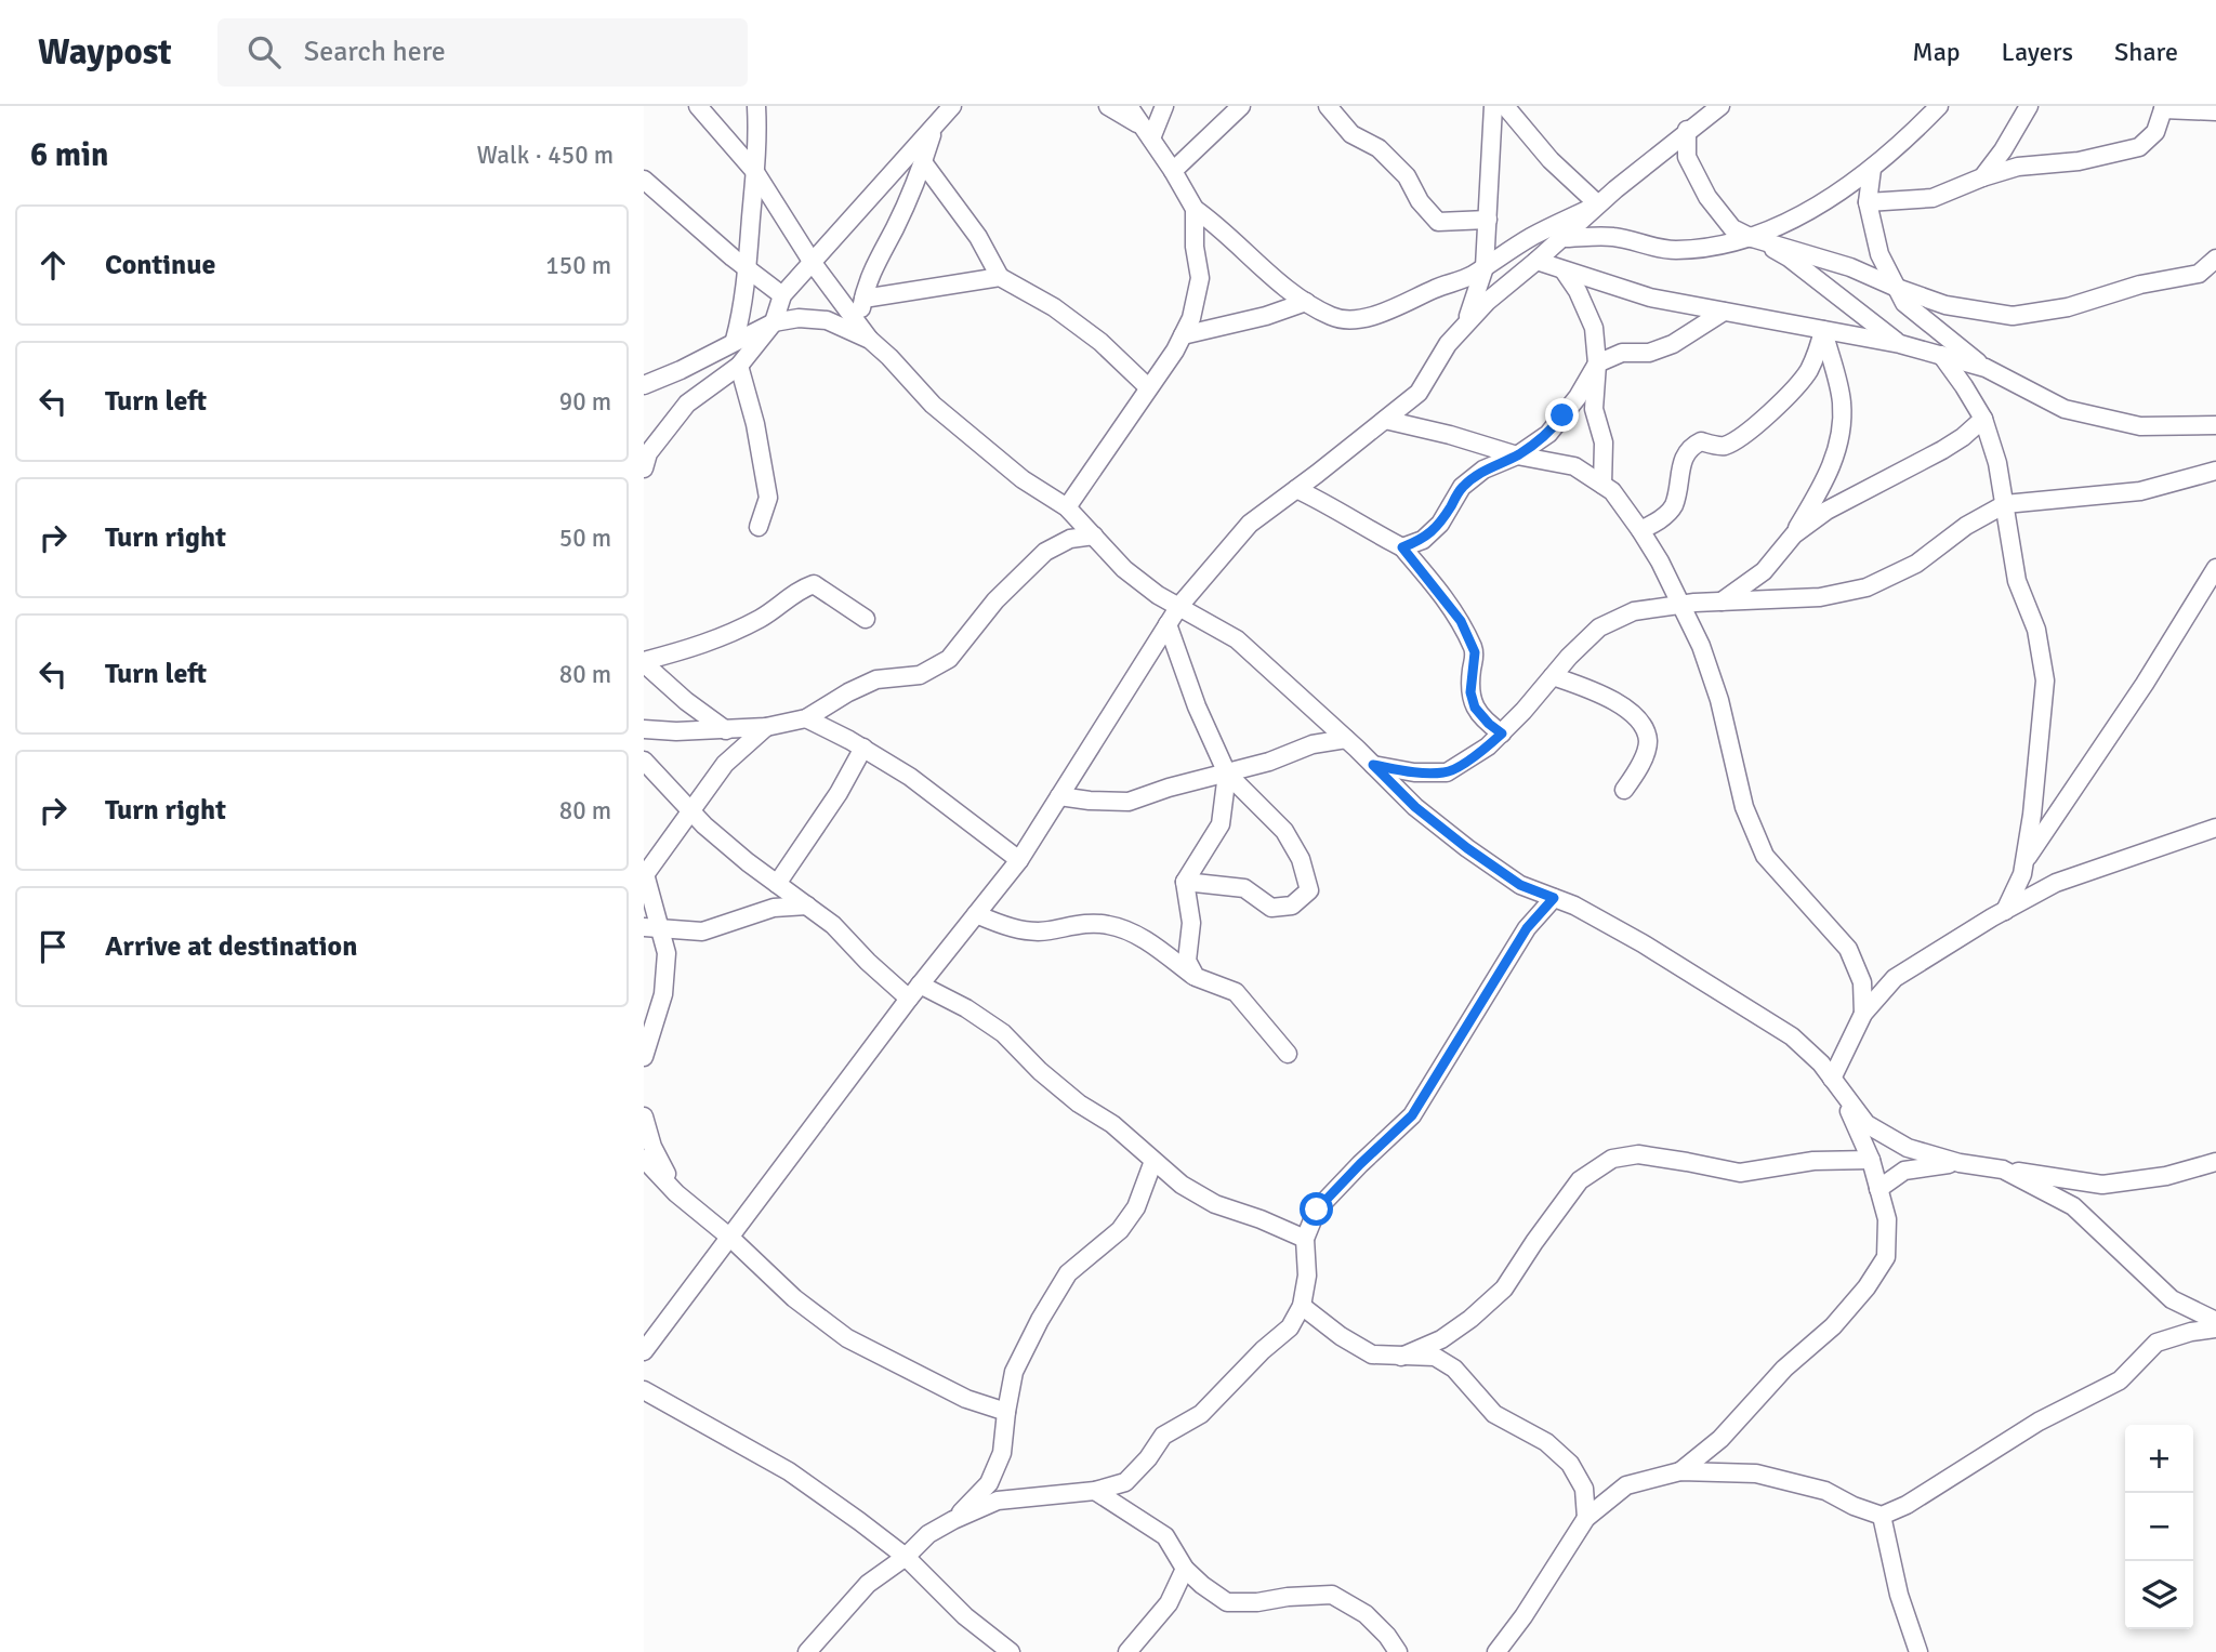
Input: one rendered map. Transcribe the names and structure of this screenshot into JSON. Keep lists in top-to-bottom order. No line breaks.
{"page":{"header":"Waypost","search":"Search here","nav":["Map","Layers","Share"],"heading":["6 min","Walk · 450 m"],"list":[["Continue","150 m"],["Turn left","90 m"],["Turn right","50 m"],["Turn left","80 m"],["Turn right","80 m"],"Arrive at destination"],"map_buttons":["+","−"]}}
